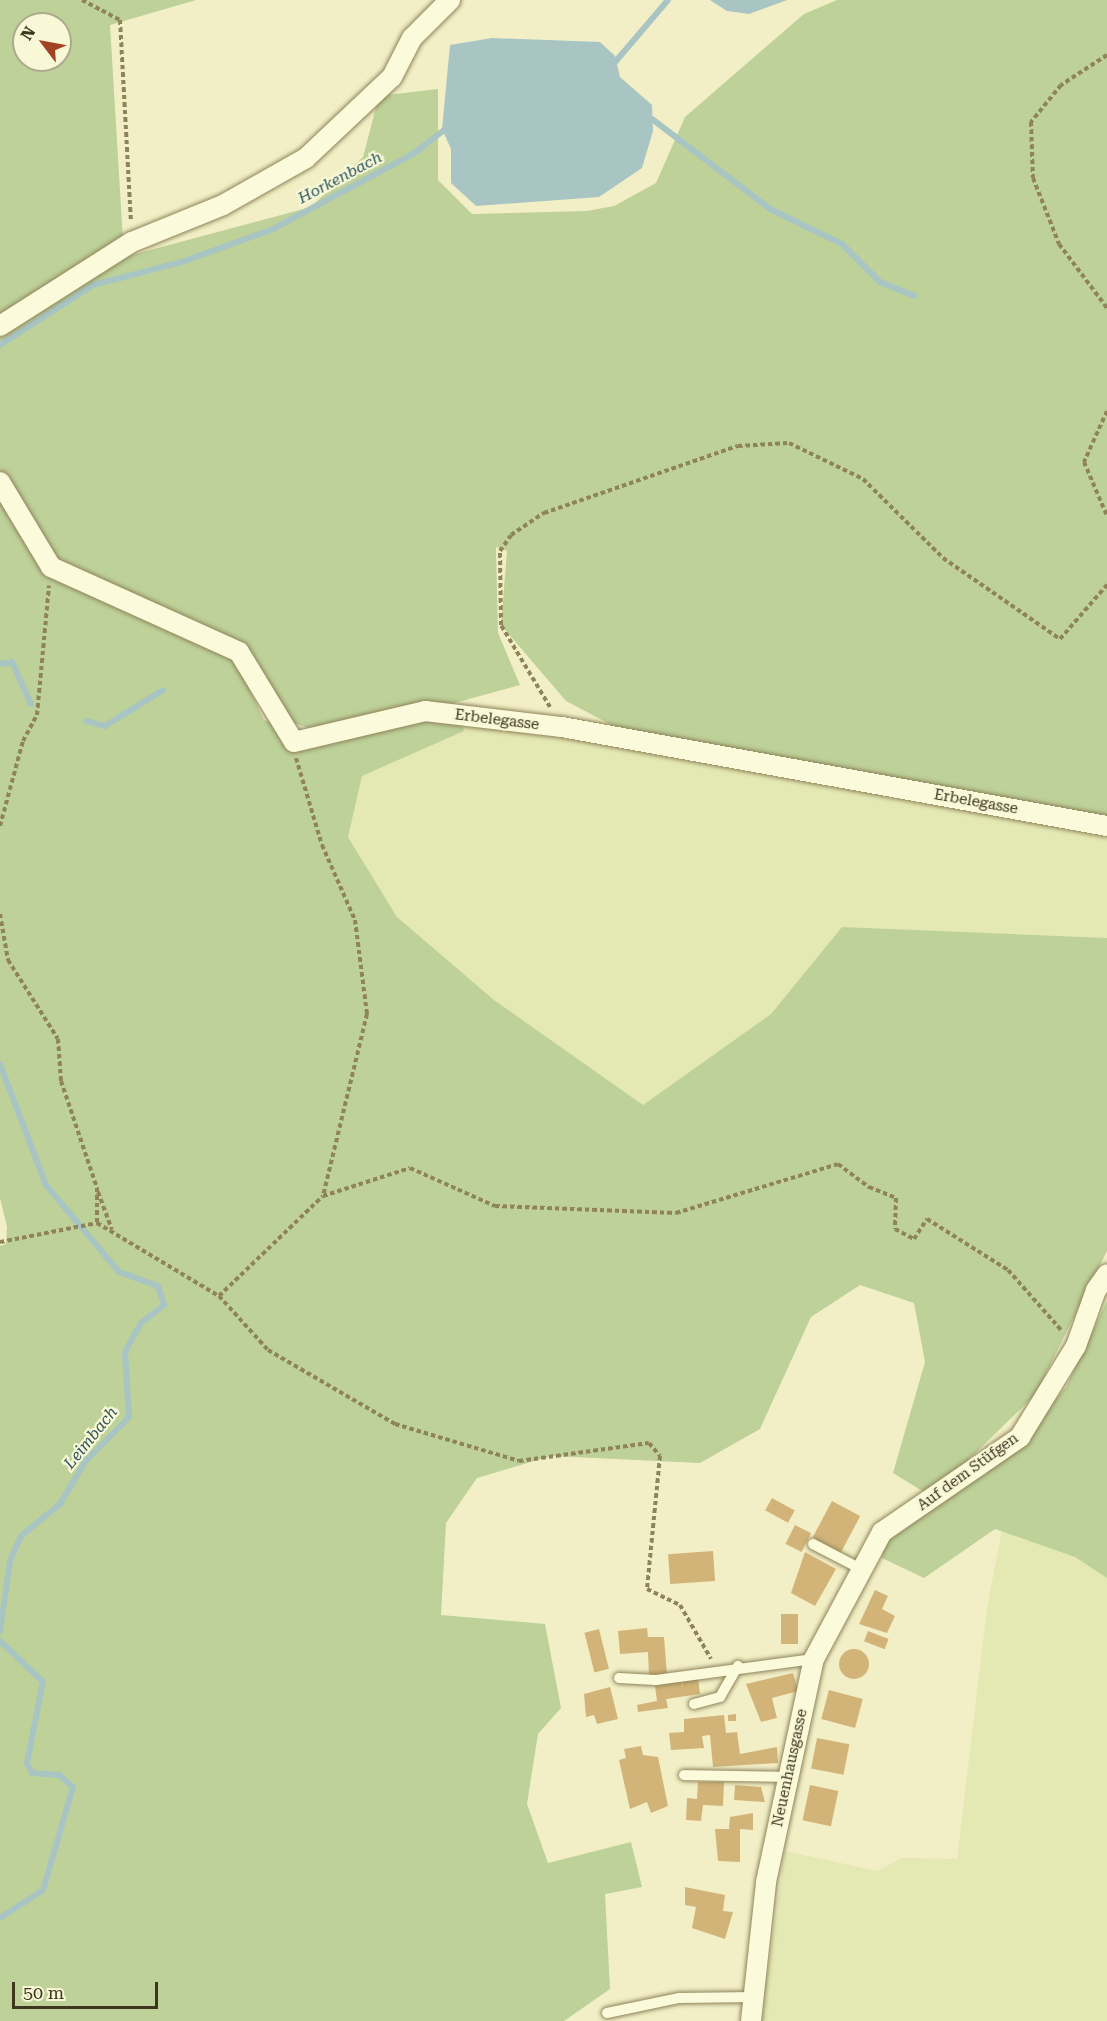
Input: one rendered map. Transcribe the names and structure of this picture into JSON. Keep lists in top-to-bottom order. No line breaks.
{"streets":{"street":["Erbelegasse","Auf dem Stüfgen","Neuenhausgasse"]},"crossings":[["Auf dem Stüfgen","Neuenhausgasse"]],"water":["Horkenbach","Leimbach"],"scale_bar":"50 m","north":"top left"}
